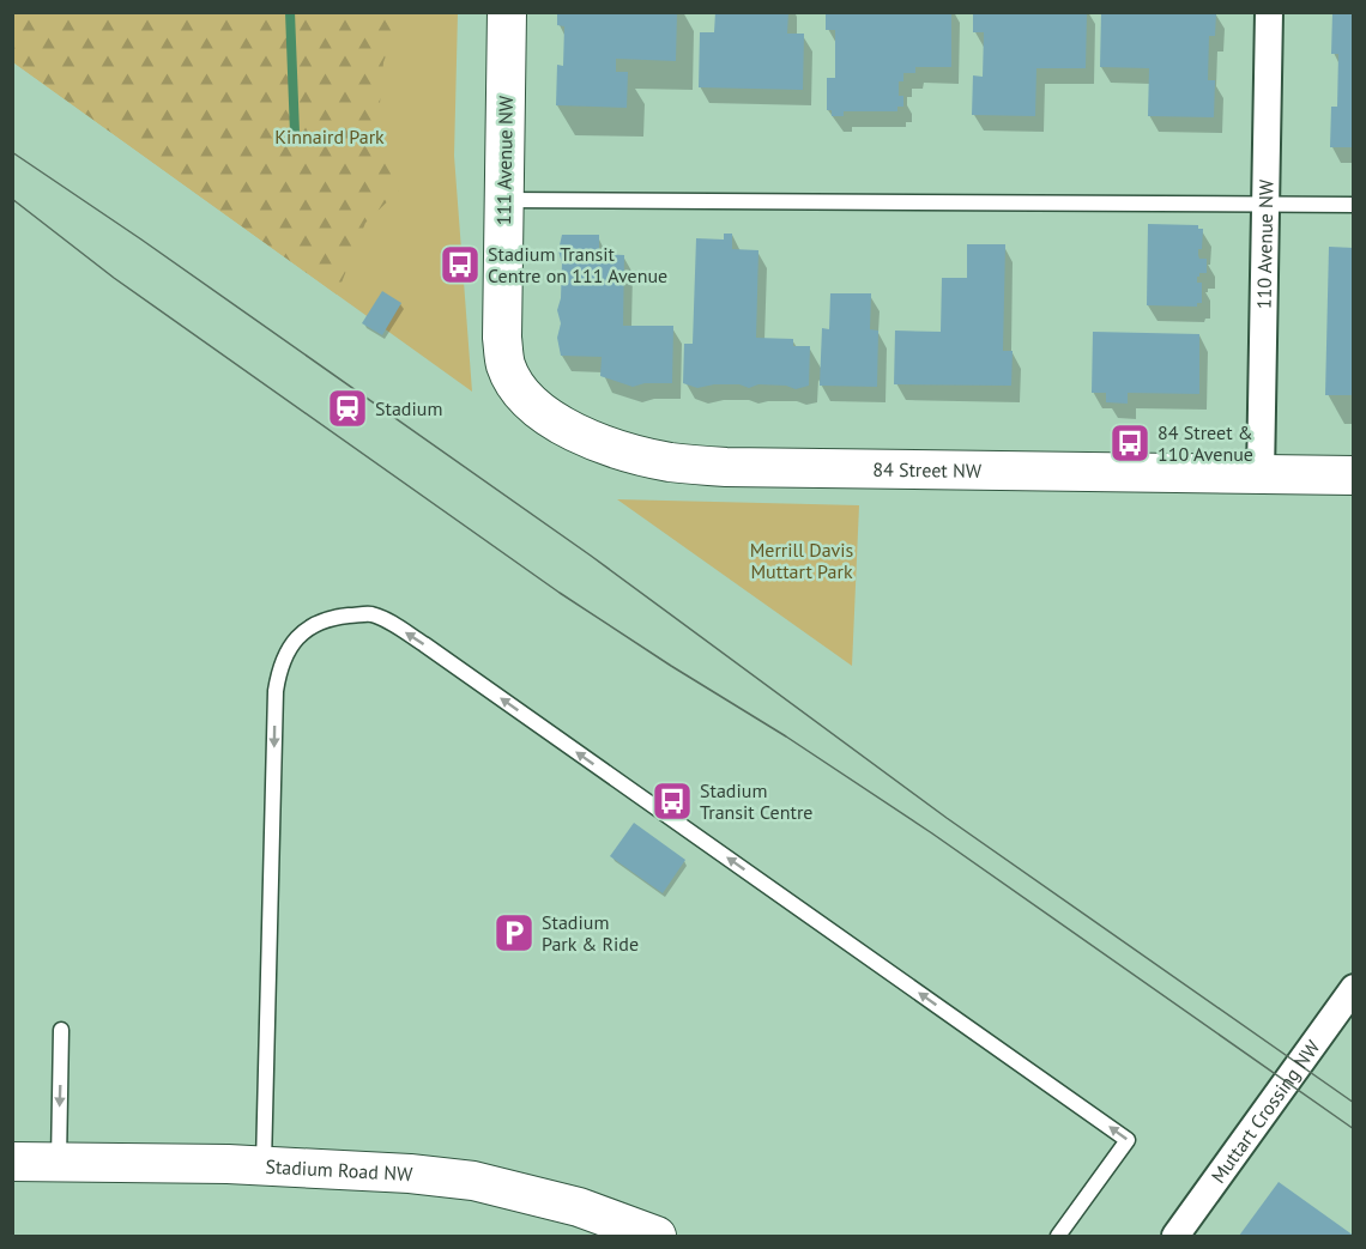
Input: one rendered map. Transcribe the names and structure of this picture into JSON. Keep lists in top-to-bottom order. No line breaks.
{"streets":{"street":["111 Avenue NW","110 Avenue NW","84 Street NW","Muttart Crossing NW","Stadium Road NW"]},"crossings":[["111 Avenue NW","84 Street NW"],["110 Avenue NW","84 Street NW"]],"parks":["Kinnaird Park","Merrill Davis Muttart Park"],"places":{"bus stop":["Stadium Transit Centre on 111 Avenue","84 Street & 110 Avenue","Stadium Transit Centre"],"station":["Stadium"],"parking":["Stadium Park & Ride"]}}
